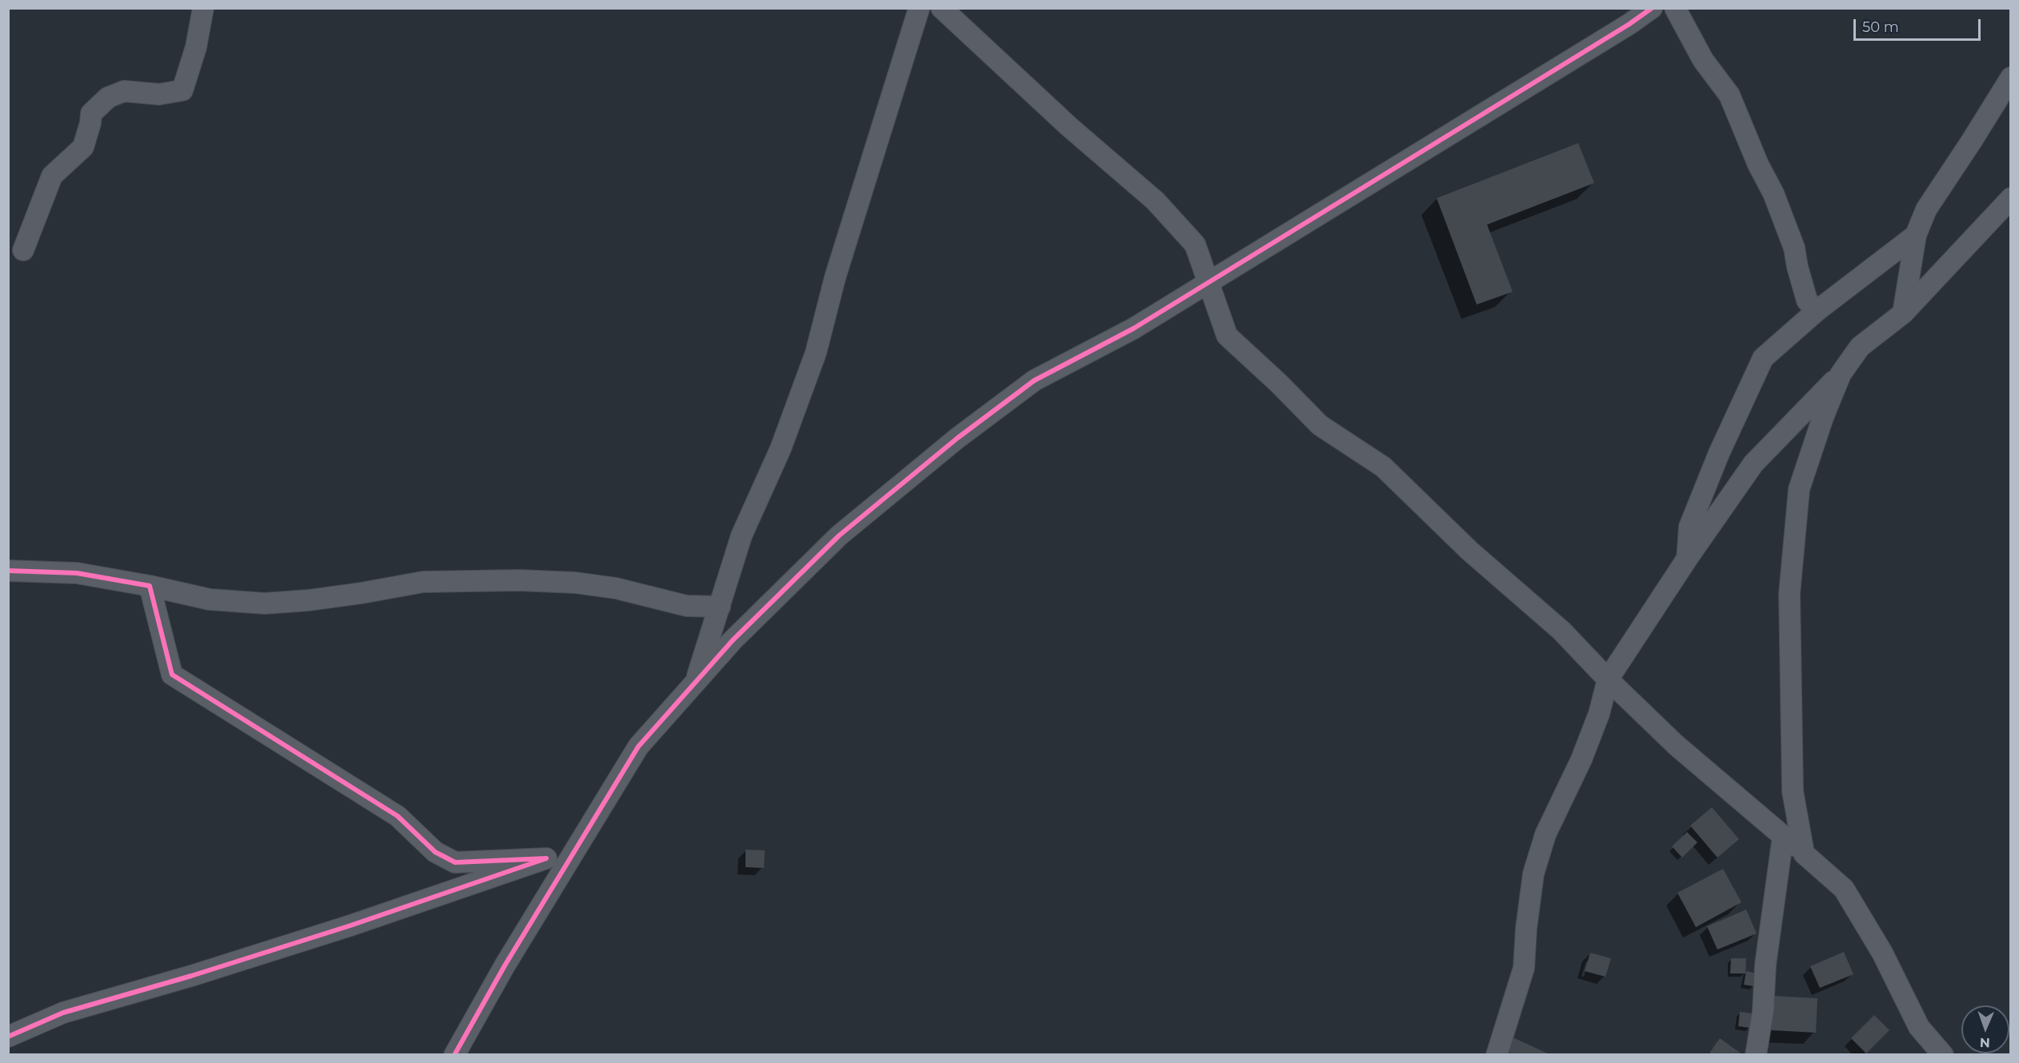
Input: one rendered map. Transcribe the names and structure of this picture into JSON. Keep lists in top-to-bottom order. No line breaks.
{"scale_bar":"50 m","north":"bottom"}
